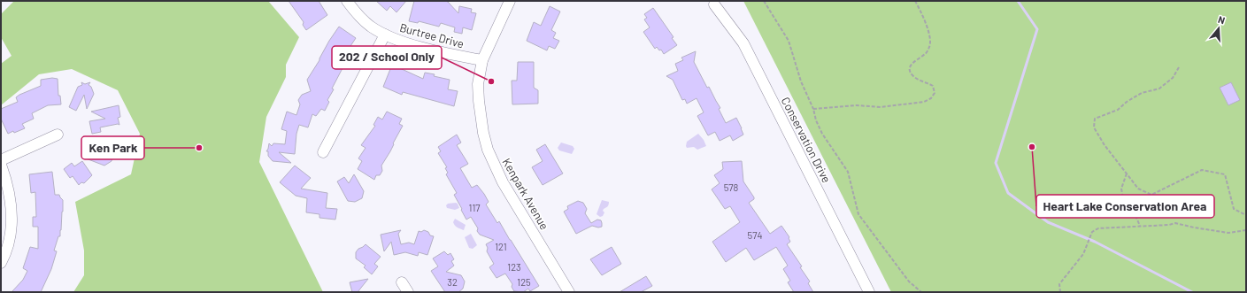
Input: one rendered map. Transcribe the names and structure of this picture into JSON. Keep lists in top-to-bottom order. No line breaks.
{"streets":{"street":["Burtree Drive","Conservation Drive","Kenpark Avenue"]},"crossings":[["Burtree Drive","Kenpark Avenue"]],"places":["202 / School Only","Heart Lake Conservation Area","Ken Park"],"house_numbers":["578","117","574","121","123","32","125"],"north":"top"}
